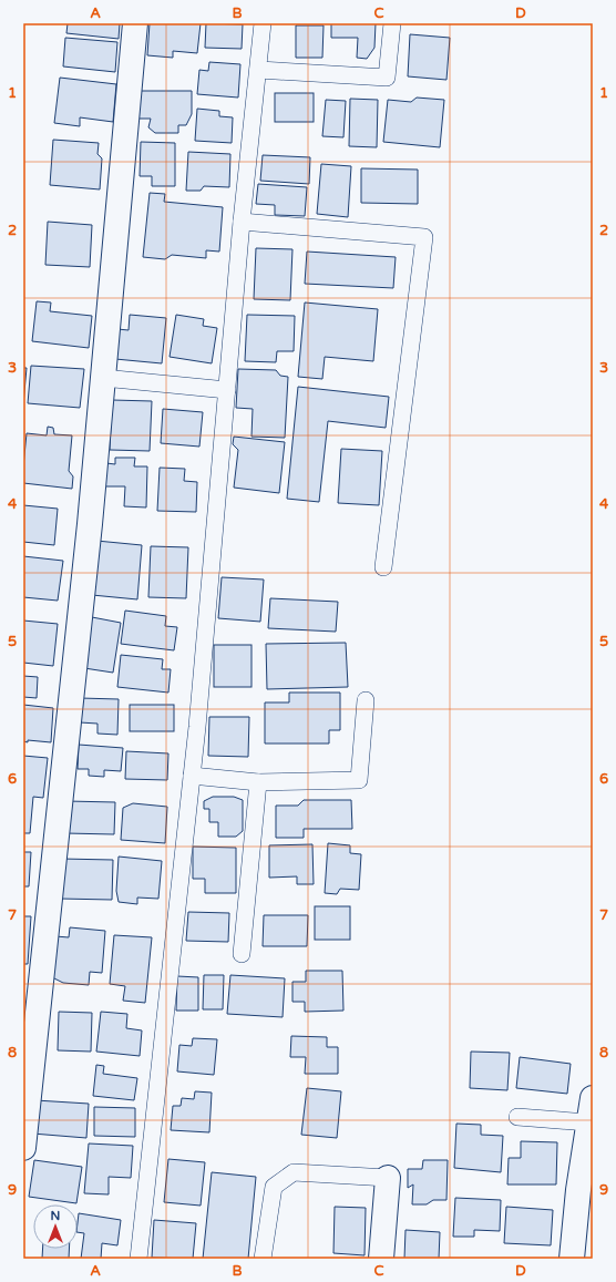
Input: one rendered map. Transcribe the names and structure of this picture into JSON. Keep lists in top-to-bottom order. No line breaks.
{"north":"top","grid":{"columns":["A","B","C","D"],"rows":["1","2","3","4","5","6","7","8","9"]}}
